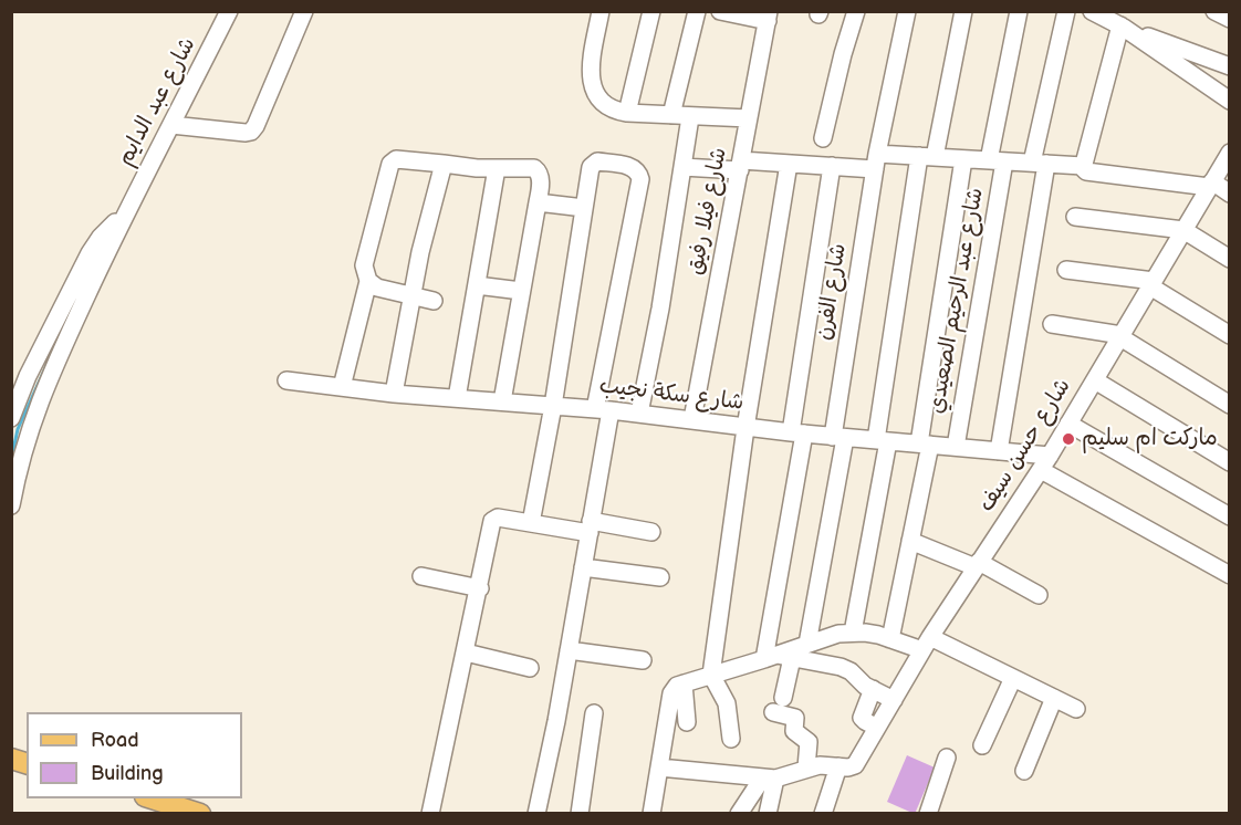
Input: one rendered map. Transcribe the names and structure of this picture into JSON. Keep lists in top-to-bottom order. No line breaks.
{"streets":{"street":["شارع عبد الدايم","شارع فيلا رفيق","شارع الفرن","شارع عبد الرحيم الصعيدي","شارع سكة نجيب","شارع حسن سيف"]},"crossings":[["شارع فيلا رفيق","شارع سكة نجيب"],["شارع الفرن","شارع سكة نجيب"],["شارع عبد الرحيم الصعيدي","شارع سكة نجيب"],["شارع سكة نجيب","شارع حسن سيف"]],"places":["ماركت ام سليم"],"legend":["Road","Building"]}
